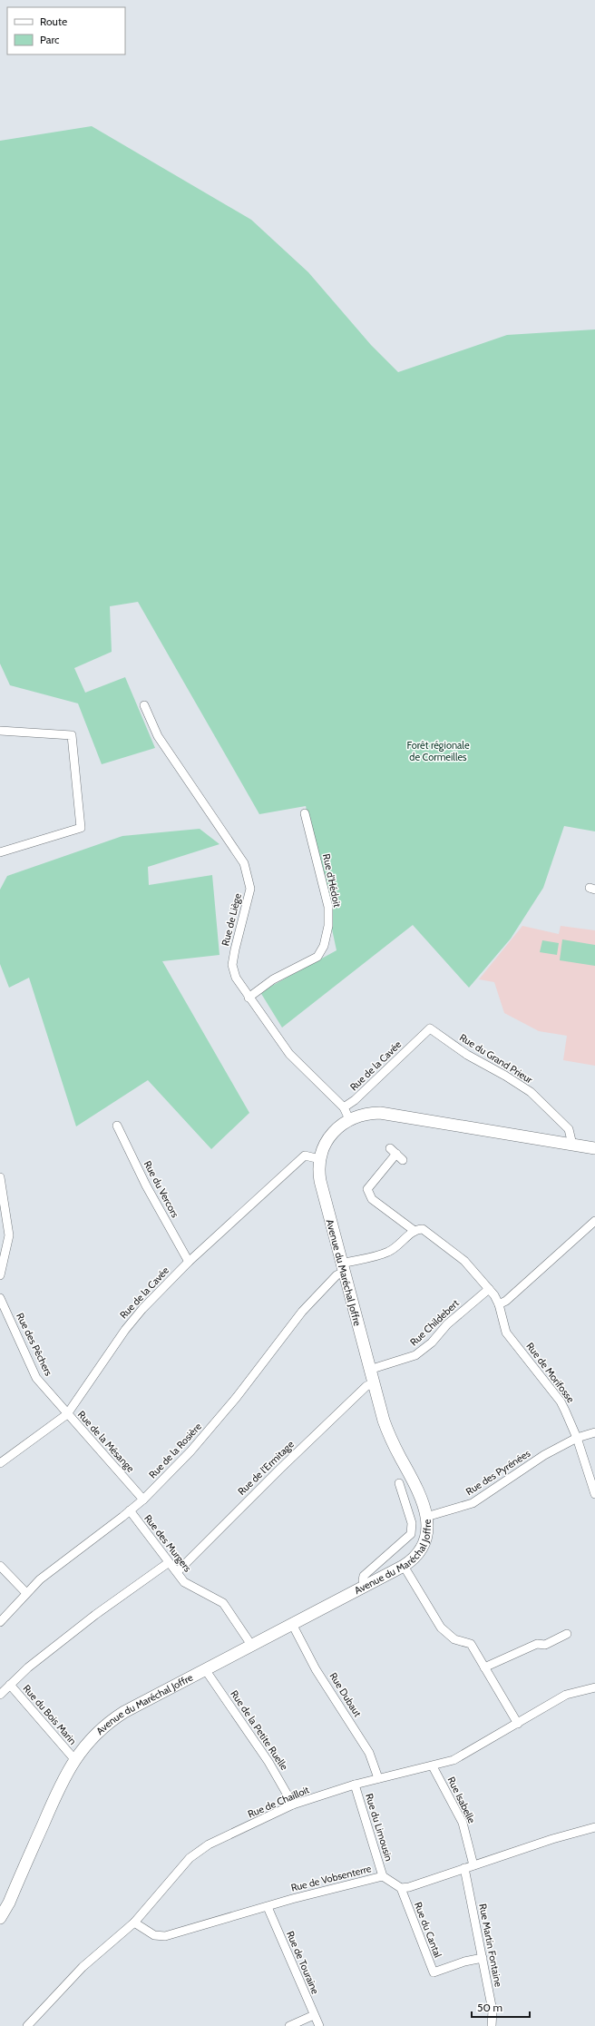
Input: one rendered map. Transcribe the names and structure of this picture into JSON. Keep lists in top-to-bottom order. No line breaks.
{"streets":{"street":["Rue d'Hédoit","Rue de Liège","Rue du Grand Prieur","Rue de la Cavée","Rue du Vercors","Avenue du Maréchal Joffre","Rue Childebert","Rue des Pêchers","Rue de Morifosse","Rue de la Mésange","Rue de la Rosière","Rue de l'Ermitage","Rue des Pyrénées","Rue des Murgers","Rue Dubaut","Rue du Bois Marin","Rue de la Petite Ruelle","Rue Isabelle","Rue de Chailloit","Rue du Limousin","Rue de Vobsenterre","Rue du Cantal","Rue Martin Fontaine","Rue de Touraine"]},"crossings":[["Rue d'Hédoit","Rue de Liège"],["Rue de Liège","Rue de la Cavée"],["Rue du Grand Prieur","Rue de la Cavée"],["Rue du Grand Prieur","Avenue du Maréchal Joffre"],["Rue de la Cavée","Rue du Vercors"],["Rue de la Cavée","Avenue du Maréchal Joffre"],["Rue de la Cavée","Rue des Pêchers"],["Rue de la Cavée","Rue de la Mésange"],["Avenue du Maréchal Joffre","Rue Childebert"],["Avenue du Maréchal Joffre","Rue de la Rosière"],["Avenue du Maréchal Joffre","Rue de l'Ermitage"],["Avenue du Maréchal Joffre","Rue des Pyrénées"],["Avenue du Maréchal Joffre","Rue des Murgers"],["Avenue du Maréchal Joffre","Rue Dubaut"],["Avenue du Maréchal Joffre","Rue du Bois Marin"],["Avenue du Maréchal Joffre","Rue de la Petite Ruelle"],["Rue Childebert","Rue de Morifosse"],["Rue des Pêchers","Rue de la Mésange"],["Rue de Morifosse","Rue des Pyrénées"],["Rue de la Mésange","Rue de la Rosière"],["Rue de la Rosière","Rue des Murgers"],["Rue de l'Ermitage","Rue des Murgers"],["Rue Dubaut","Rue de Chailloit"],["Rue de la Petite Ruelle","Rue de Chailloit"],["Rue Isabelle","Rue de Chailloit"],["Rue de Chailloit","Rue du Limousin"],["Rue de Chailloit","Rue de Vobsenterre"],["Rue du Limousin","Rue de Vobsenterre"],["Rue de Vobsenterre","Rue du Cantal"],["Rue de Vobsenterre","Rue de Touraine"],["Rue du Cantal","Rue Martin Fontaine"]],"parks":["Forêt régionale de Cormeilles"],"legend":["Route","Parc"],"scale_bar":"50 m"}
